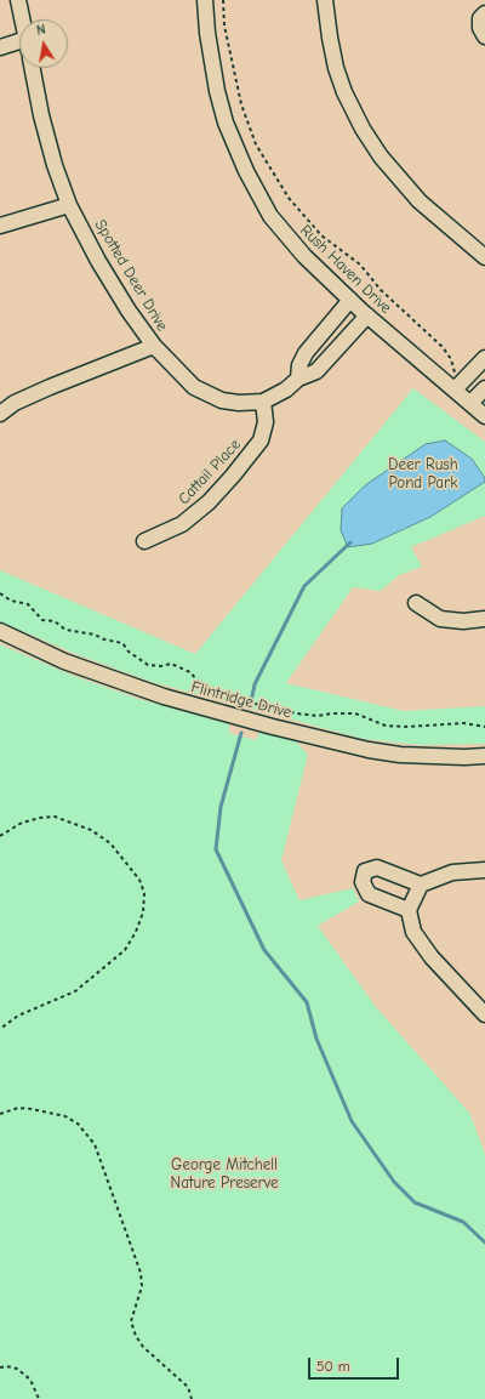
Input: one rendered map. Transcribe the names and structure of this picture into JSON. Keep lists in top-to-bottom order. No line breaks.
{"streets":{"street":["Rush Haven Drive","Spotted Deer Drive","Cattail Place","Flintridge Drive"]},"crossings":[["Rush Haven Drive","Spotted Deer Drive"],["Spotted Deer Drive","Cattail Place"]],"parks":["Deer Rush Pond Park","George Mitchell Nature Preserve"],"scale_bar":"50 m","north":"top"}
